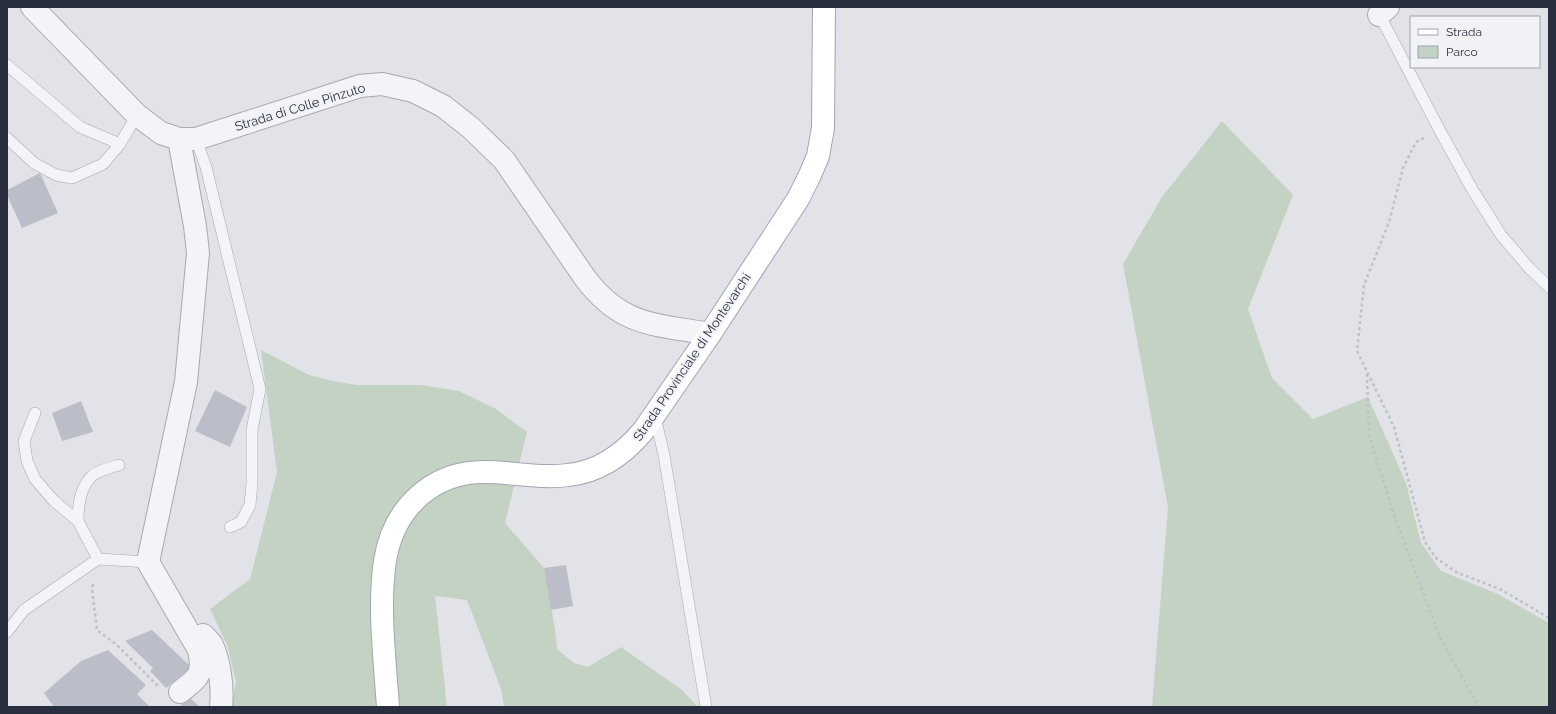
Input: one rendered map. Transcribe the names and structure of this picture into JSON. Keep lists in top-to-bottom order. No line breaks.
{"streets":{"main road":["Strada Provinciale di Montevarchi"],"street":["Strada di Colle Pinzuto"]},"crossings":[["Strada di Colle Pinzuto","Strada Provinciale di Montevarchi"]],"legend":["Strada","Parco"]}
